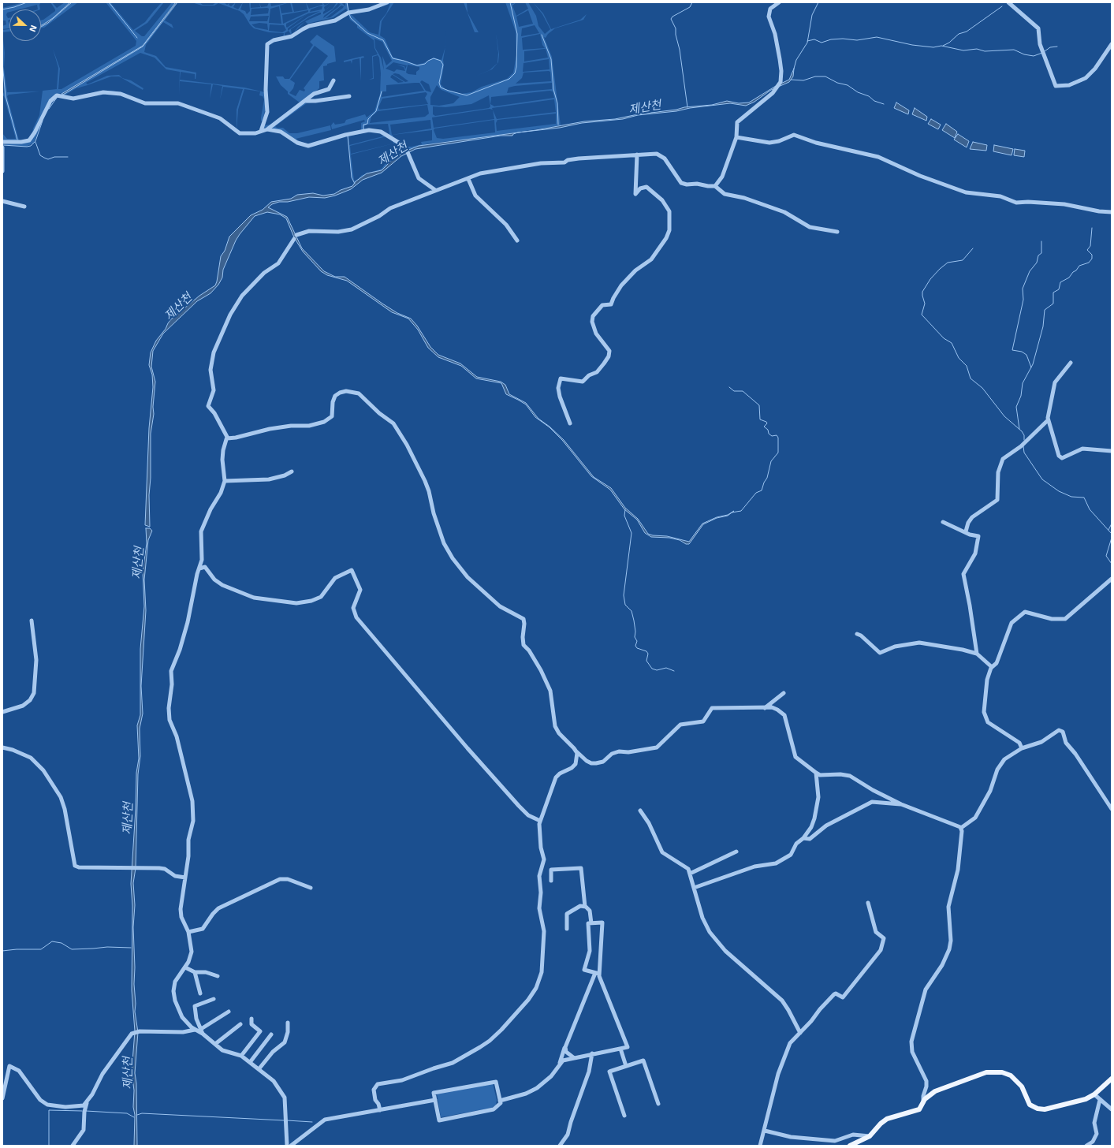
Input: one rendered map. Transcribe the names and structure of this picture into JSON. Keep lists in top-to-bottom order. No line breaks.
{"water":["제산천"],"north":"right"}
